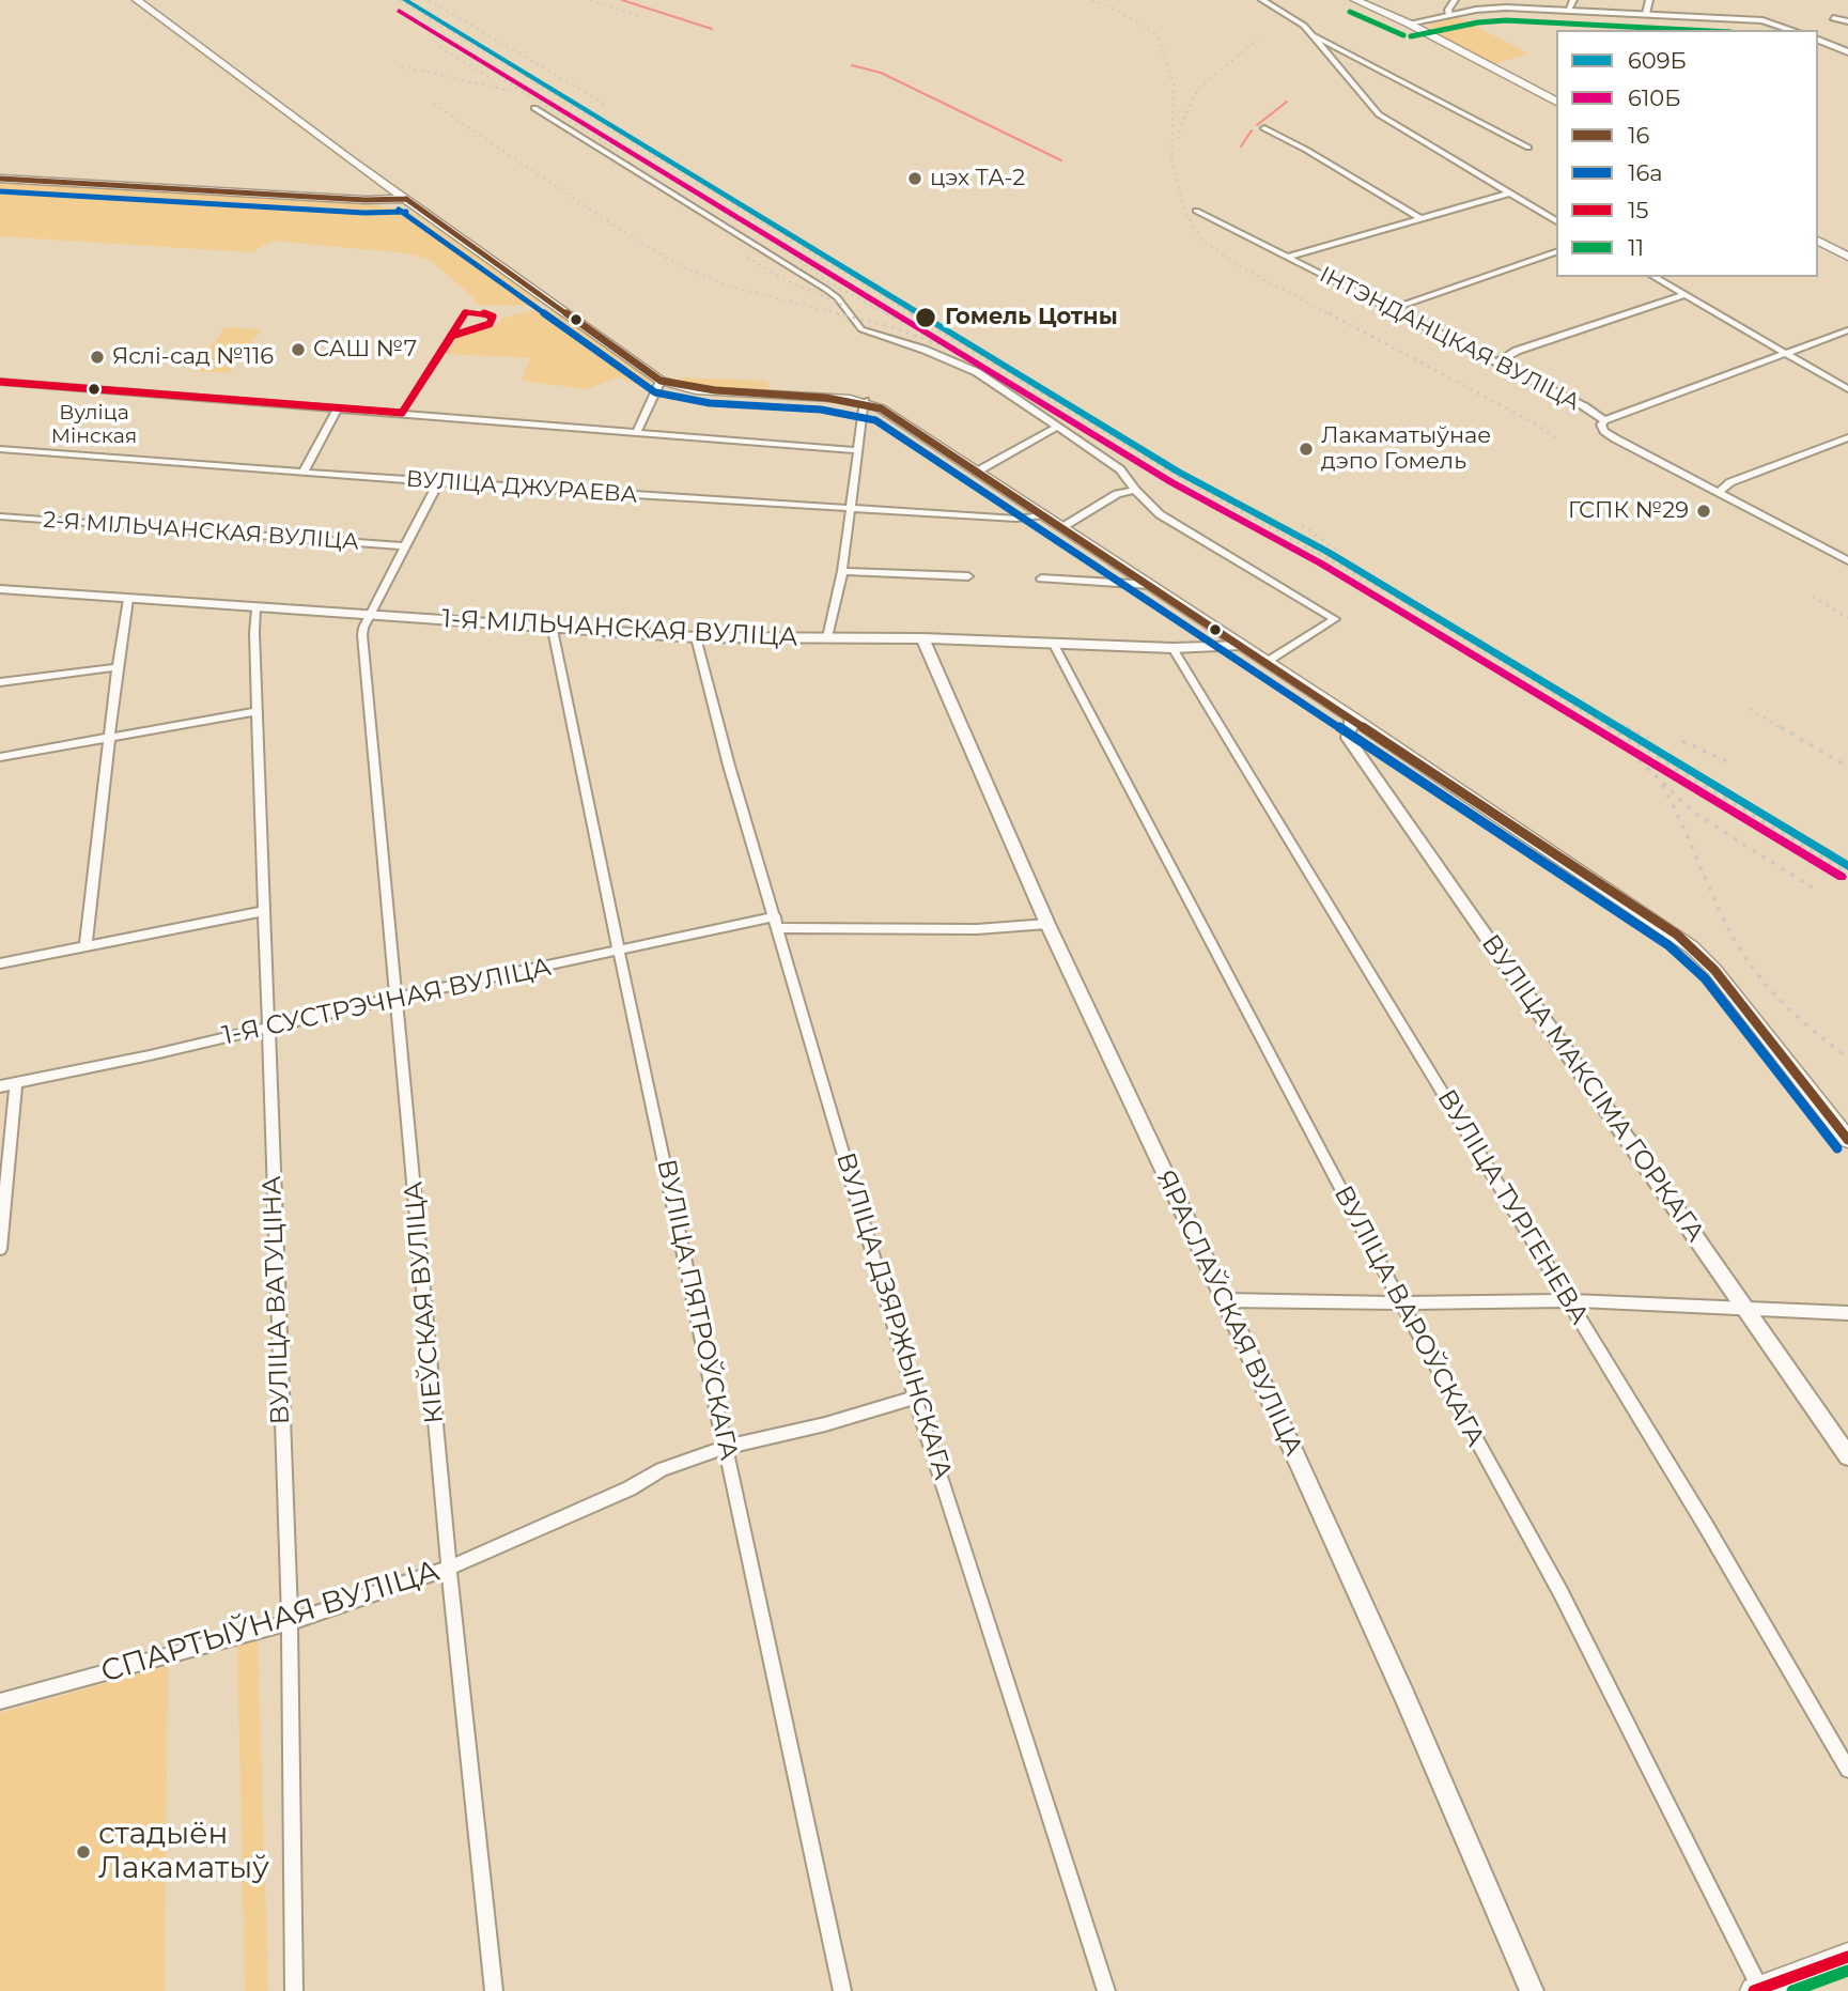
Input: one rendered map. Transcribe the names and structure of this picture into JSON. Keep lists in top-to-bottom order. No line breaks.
{"streets":{"street":["ІНТЭНДАНЦКАЯ ВУЛІЦА","ВУЛІЦА ДЖУРАЕВА","2-Я МІЛЬЧАНСКАЯ ВУЛІЦА","1-Я МІЛЬЧАНСКАЯ ВУЛІЦА","1-Я СУСТРЭЧНАЯ ВУЛІЦА","ВУЛІЦА МАКСІМА ГОРКАГА","ВУЛІЦА ТУРГЕНЕВА","ВУЛІЦА ВАТУЦІНА","КІЕЎСКАЯ ВУЛІЦА","ВУЛІЦА ПЯТРОЎСКАГА","ЯРАСЛАЎСКАЯ ВУЛІЦА","ВУЛІЦА ДЗЯРЖЫНСКАГА","ВУЛІЦА ВАРОЎСКАГА","СПАРТЫЎНАЯ ВУЛІЦА"]},"crossings":[["ВУЛІЦА ДЖУРАЕВА","КІЕЎСКАЯ ВУЛІЦА"],["2-Я МІЛЬЧАНСКАЯ ВУЛІЦА","КІЕЎСКАЯ ВУЛІЦА"],["1-Я МІЛЬЧАНСКАЯ ВУЛІЦА","ВУЛІЦА ТУРГЕНЕВА"],["1-Я МІЛЬЧАНСКАЯ ВУЛІЦА","ВУЛІЦА ВАТУЦІНА"],["1-Я МІЛЬЧАНСКАЯ ВУЛІЦА","КІЕЎСКАЯ ВУЛІЦА"],["1-Я МІЛЬЧАНСКАЯ ВУЛІЦА","ВУЛІЦА ПЯТРОЎСКАГА"],["1-Я МІЛЬЧАНСКАЯ ВУЛІЦА","ЯРАСЛАЎСКАЯ ВУЛІЦА"],["1-Я МІЛЬЧАНСКАЯ ВУЛІЦА","ВУЛІЦА ДЗЯРЖЫНСКАГА"],["1-Я МІЛЬЧАНСКАЯ ВУЛІЦА","ВУЛІЦА ВАРОЎСКАГА"],["1-Я СУСТРЭЧНАЯ ВУЛІЦА","ВУЛІЦА ВАТУЦІНА"],["1-Я СУСТРЭЧНАЯ ВУЛІЦА","КІЕЎСКАЯ ВУЛІЦА"],["1-Я СУСТРЭЧНАЯ ВУЛІЦА","ВУЛІЦА ПЯТРОЎСКАГА"],["1-Я СУСТРЭЧНАЯ ВУЛІЦА","ЯРАСЛАЎСКАЯ ВУЛІЦА"],["1-Я СУСТРЭЧНАЯ ВУЛІЦА","ВУЛІЦА ДЗЯРЖЫНСКАГА"],["ВУЛІЦА ВАТУЦІНА","СПАРТЫЎНАЯ ВУЛІЦА"],["КІЕЎСКАЯ ВУЛІЦА","СПАРТЫЎНАЯ ВУЛІЦА"],["ВУЛІЦА ПЯТРОЎСКАГА","СПАРТЫЎНАЯ ВУЛІЦА"],["ВУЛІЦА ДЗЯРЖЫНСКАГА","СПАРТЫЎНАЯ ВУЛІЦА"]],"places":["цэх ТА-2","Гомель Цотны","САШ №7","Яслі-сад №116","Вуліца Мінская","Лакаматыўнае дэпо Гомель","ГСПК №29","стадыён Лакаматыў"],"lines":["transit line 609Б","transit line 610Б","transit line 11","transit line 16","transit line 16а","transit line 15"],"legend":["609Б","610Б","16","16а","15","11"]}
